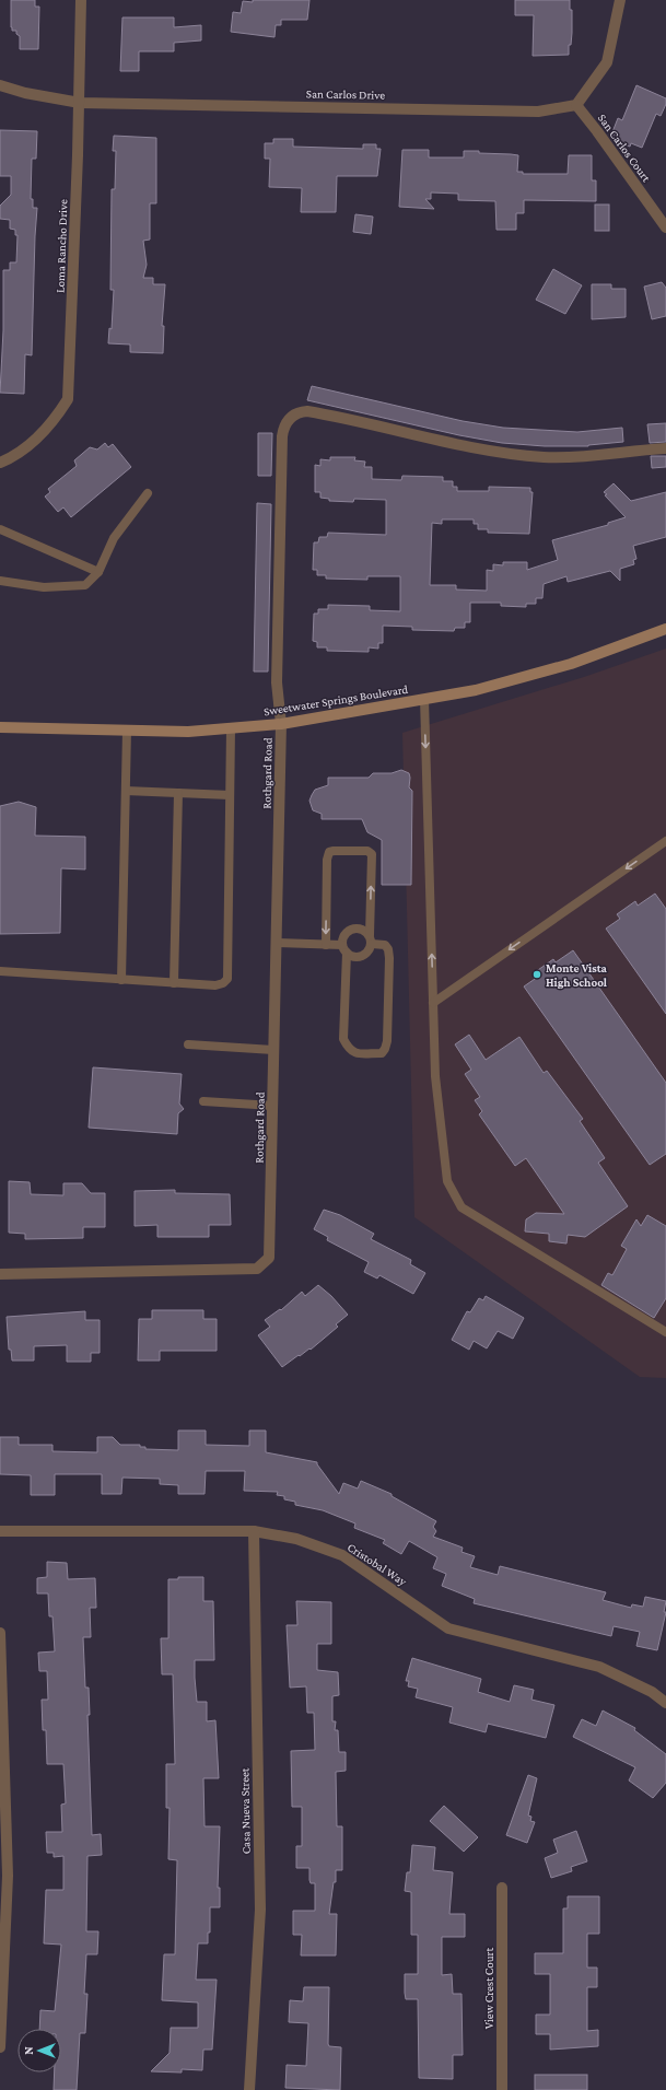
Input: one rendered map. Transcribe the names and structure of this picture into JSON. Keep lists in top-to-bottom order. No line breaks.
{"streets":{"main road":["Sweetwater Springs Boulevard"],"street":["San Carlos Drive","San Carlos Court","Loma Rancho Drive","Rothgard Road","Cristobal Way","Casa Nueva Street","View Crest Court"]},"crossings":[["San Carlos Drive","San Carlos Court"],["San Carlos Drive","Loma Rancho Drive"],["Sweetwater Springs Boulevard","Rothgard Road"],["Cristobal Way","Casa Nueva Street"]],"places":["Monte Vista High School"],"north":"left"}
